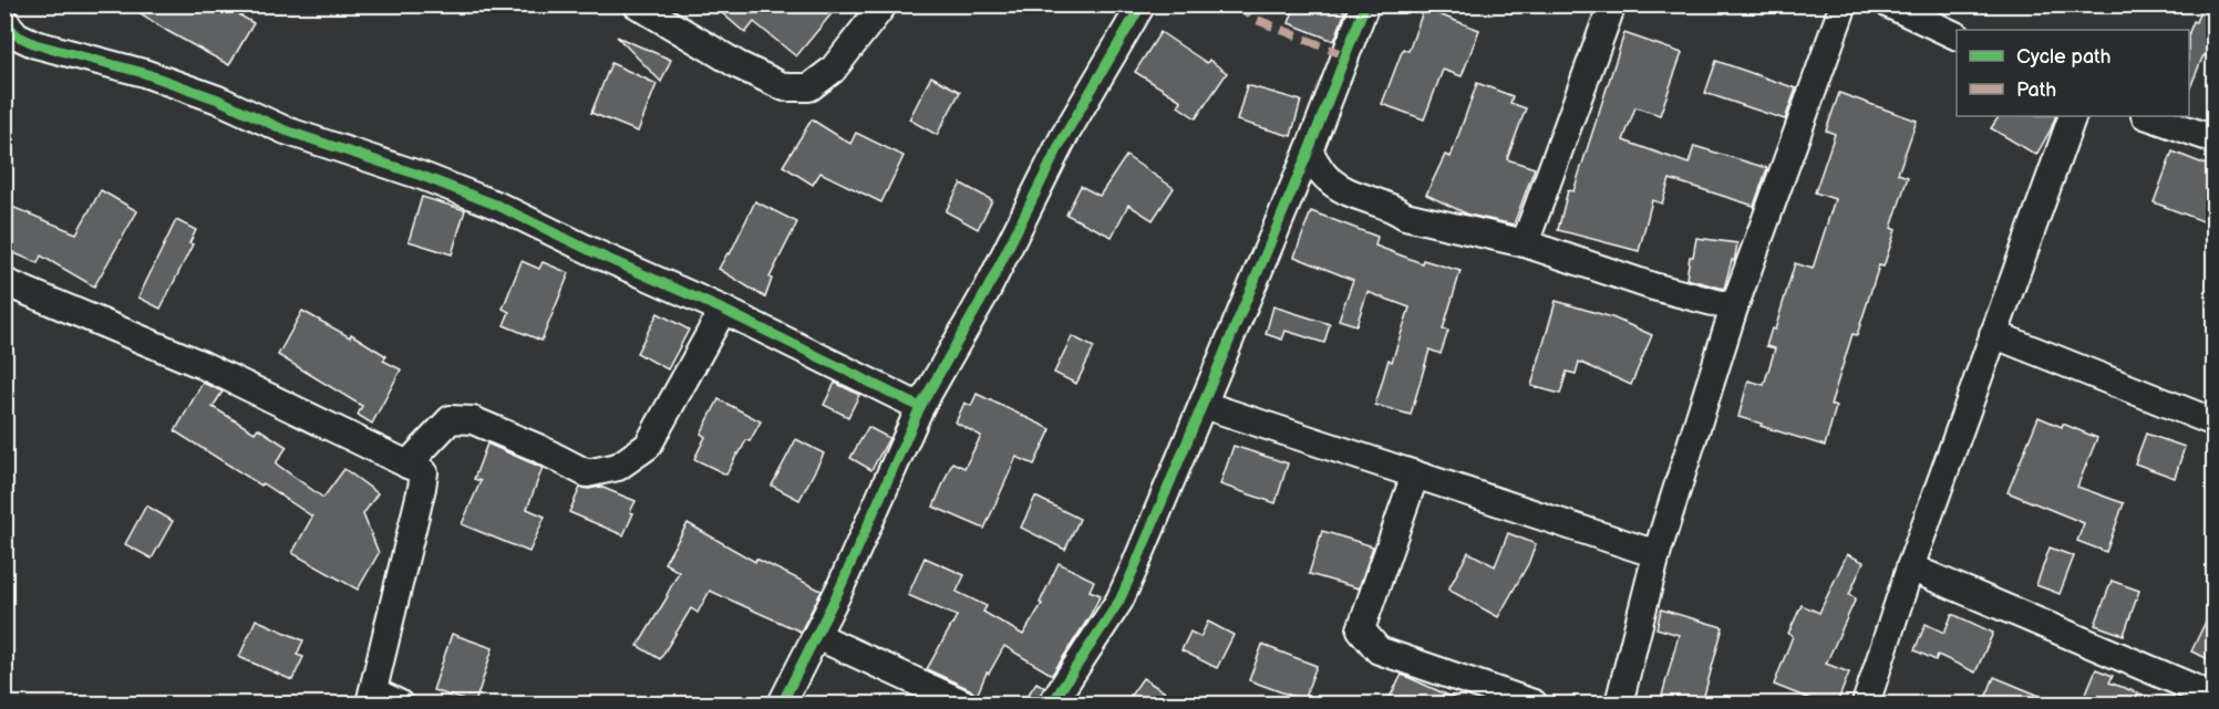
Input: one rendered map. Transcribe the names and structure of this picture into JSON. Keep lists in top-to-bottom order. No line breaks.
{"legend":["Cycle path","Path"]}
